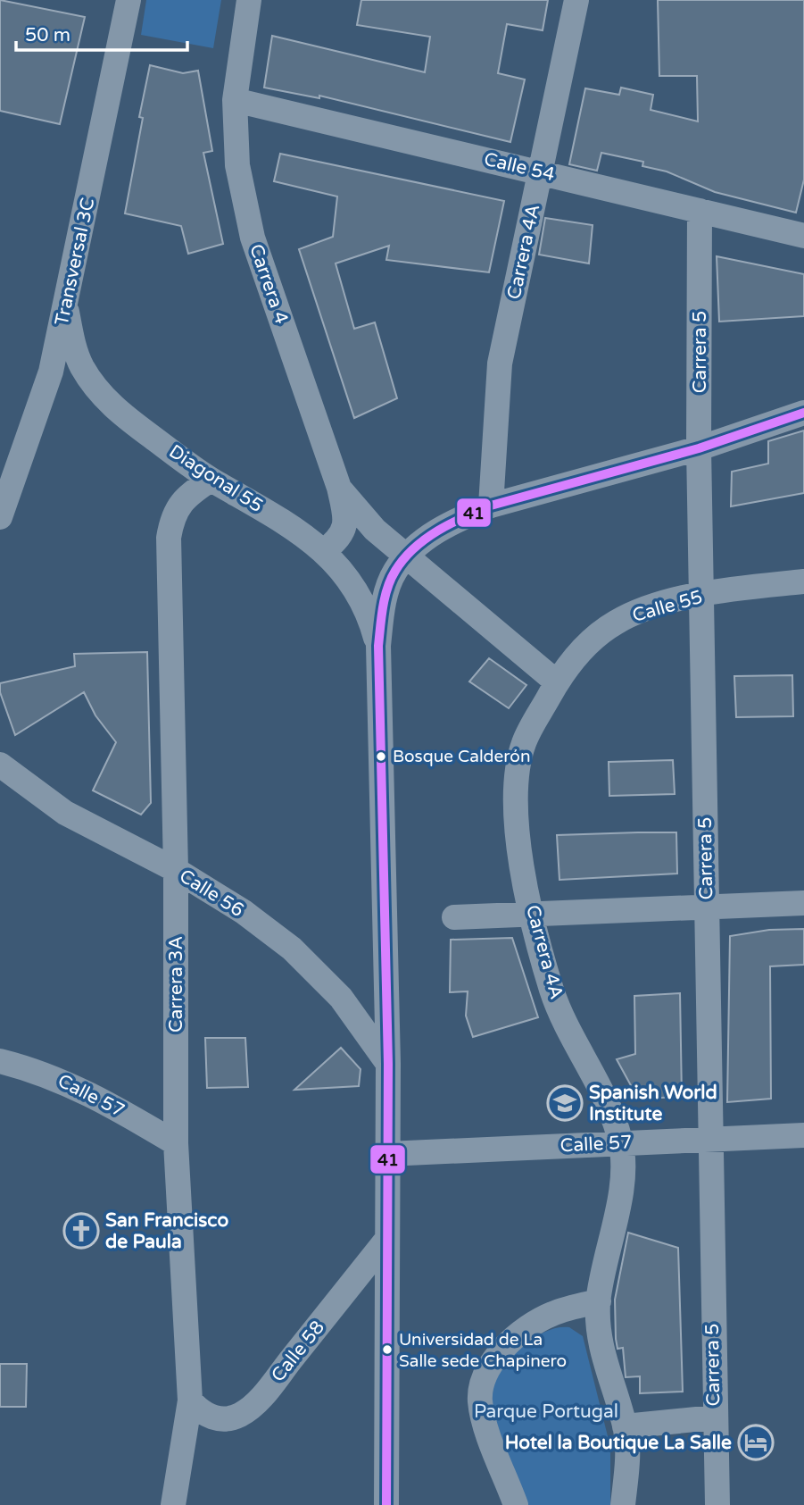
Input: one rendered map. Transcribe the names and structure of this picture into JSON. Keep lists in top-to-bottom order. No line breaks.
{"streets":{"street":["Calle 54","Carrera 4A","Transversal 3C","Carrera 4","Carrera 5","Diagonal 55","Calle 55","Calle 56","Carrera 3A","Calle 57","Calle 58"]},"crossings":[["Calle 54","Carrera 4A"],["Calle 54","Carrera 4"],["Calle 54","Carrera 5"],["Carrera 4A","Calle 55"],["Carrera 4A","Calle 57"],["Transversal 3C","Diagonal 55"],["Carrera 4","Diagonal 55"],["Carrera 5","Calle 55"],["Carrera 5","Calle 57"],["Diagonal 55","Carrera 3A"],["Calle 56","Carrera 3A"],["Carrera 3A","Calle 57"],["Carrera 3A","Calle 58"]],"parks":["Parque Portugal"],"places":{"other":["Bosque Calderón","Universidad de La Salle sede Chapinero"],"school or university":["Spanish World Institute"],"church":["San Francisco de Paula"],"hotel":["Hotel la Boutique La Salle"]},"lines":["transit line 41"],"scale_bar":"50 m"}
